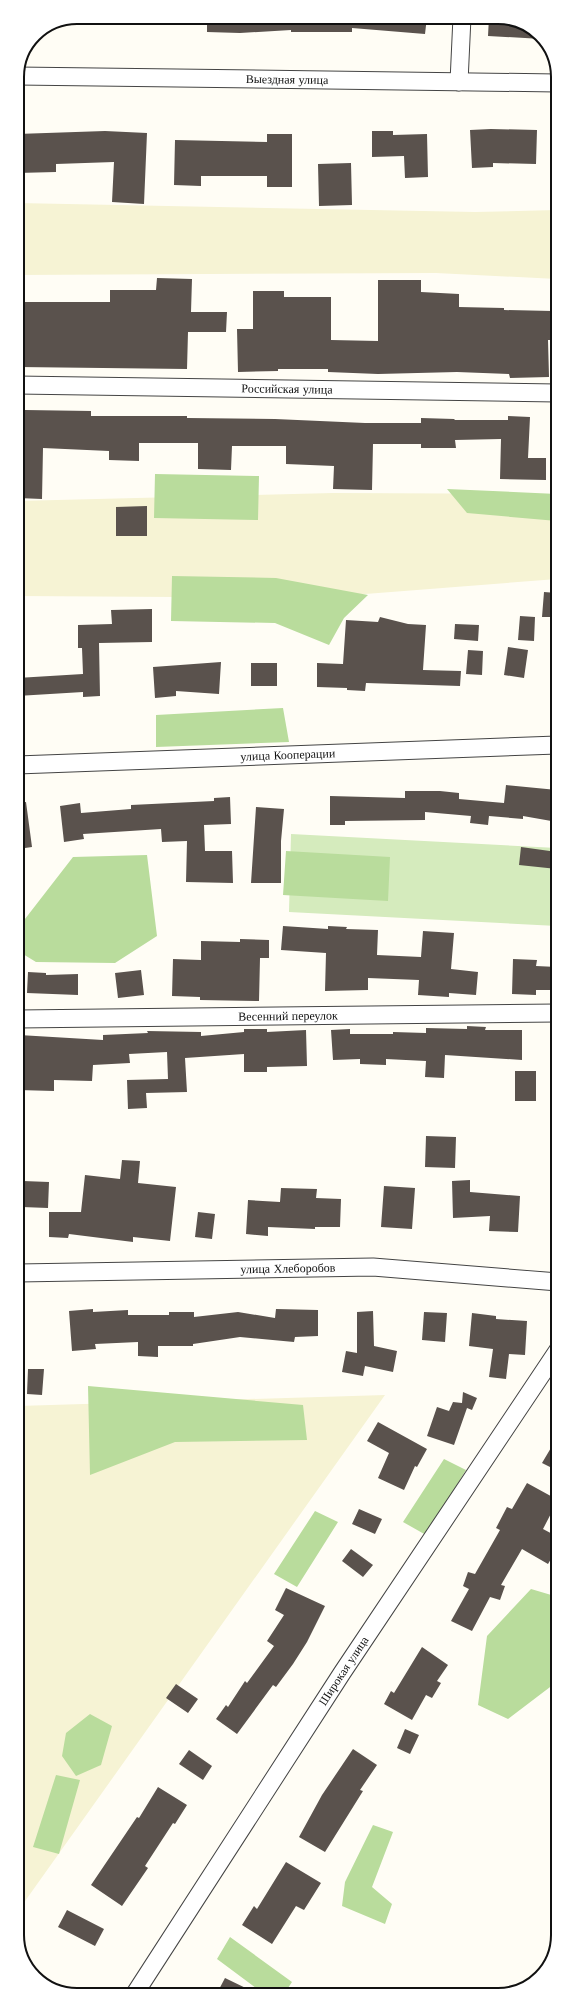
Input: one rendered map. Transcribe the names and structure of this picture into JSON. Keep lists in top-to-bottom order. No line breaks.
{"streets":{"street":["Выездная улица","Российская улица","улица Кооперации","Весенний переулок","улица Хлеборобов","Широкая улица"]}}
